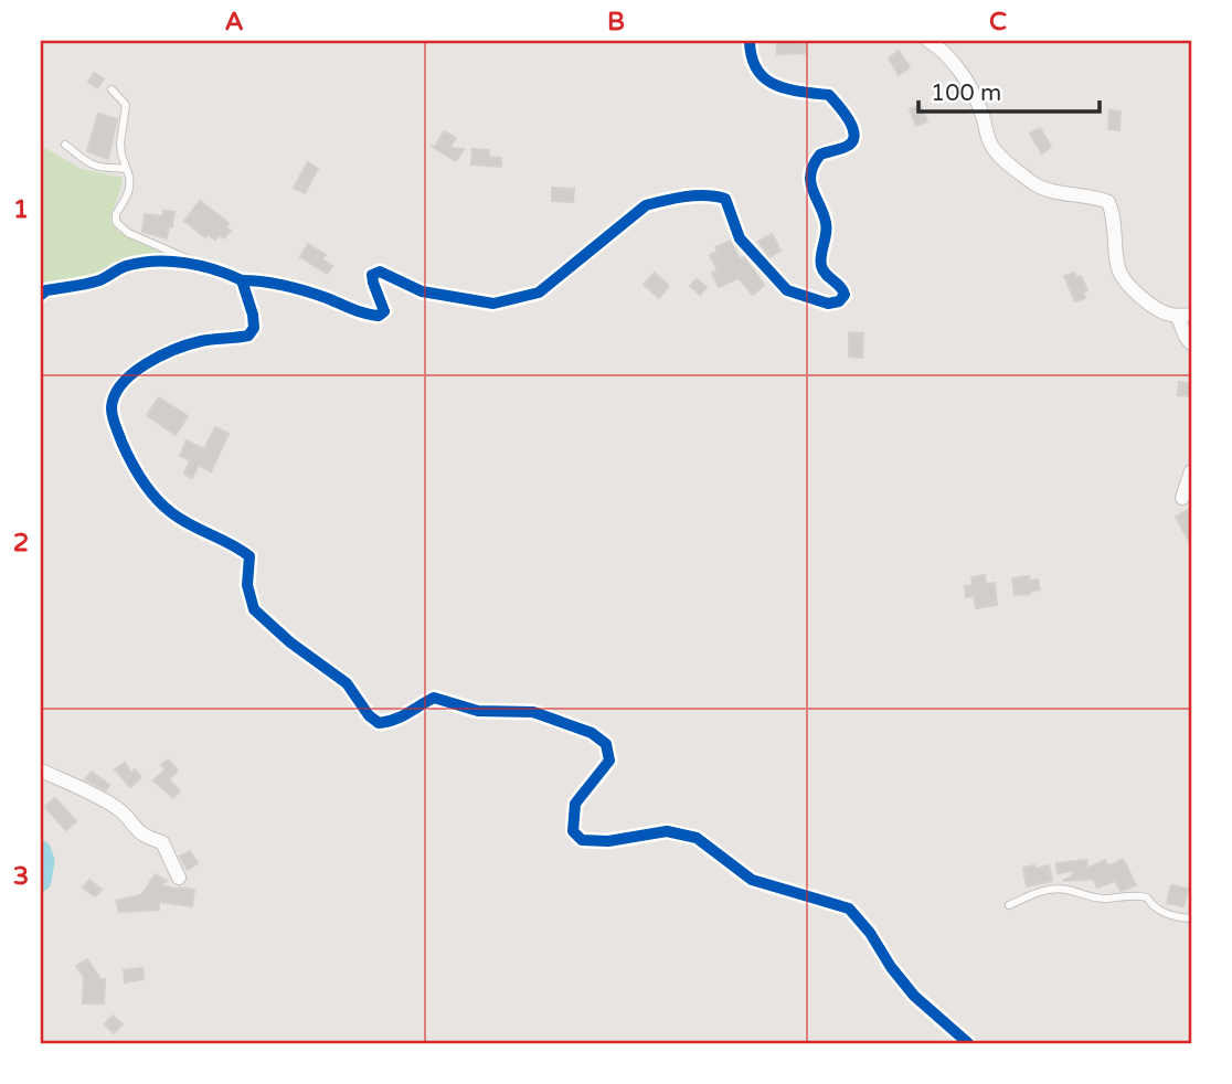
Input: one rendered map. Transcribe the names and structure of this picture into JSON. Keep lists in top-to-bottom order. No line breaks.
{"scale_bar":"100 m","grid":{"columns":["A","B","C"],"rows":["1","2","3"]}}
